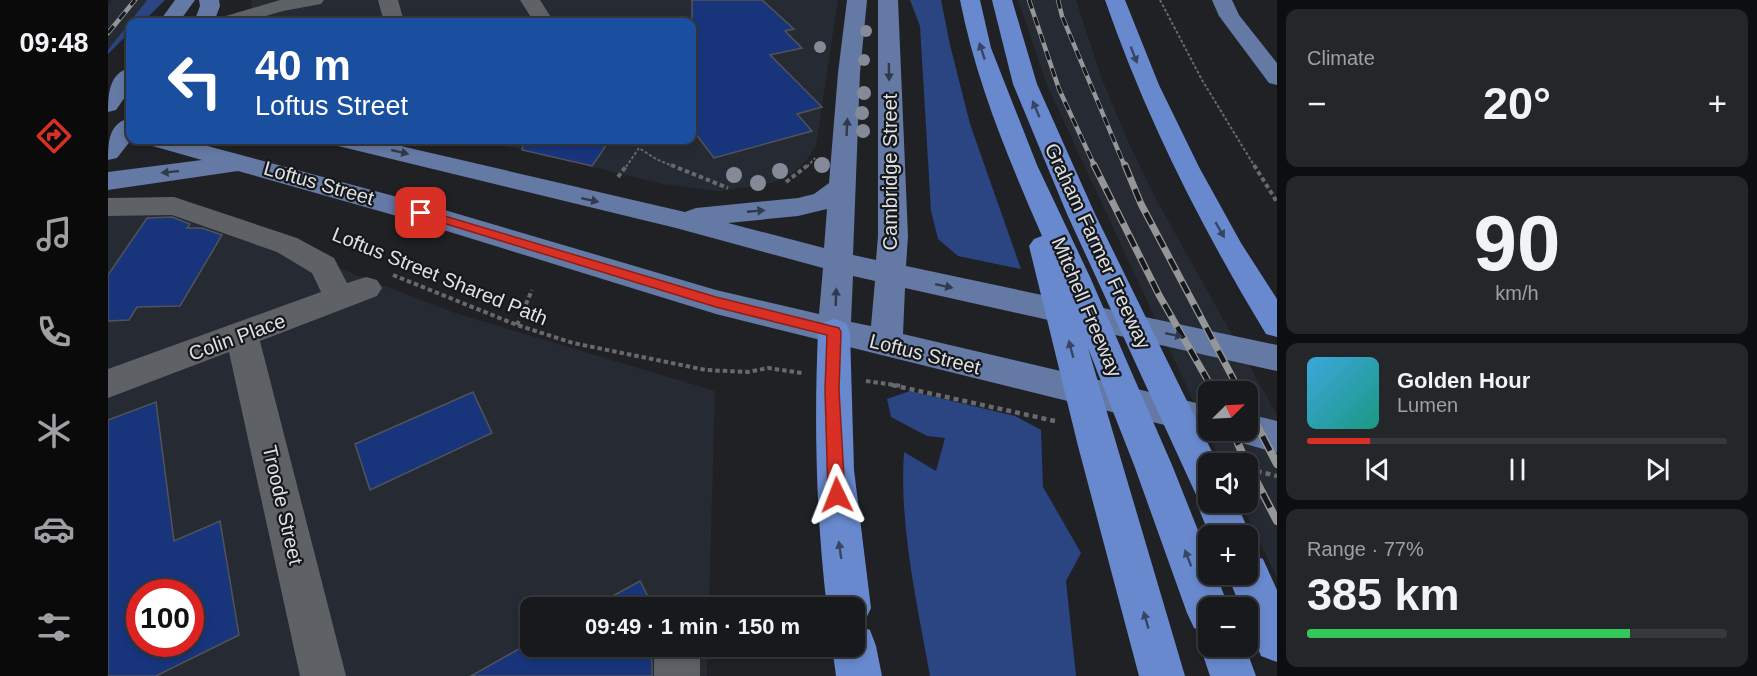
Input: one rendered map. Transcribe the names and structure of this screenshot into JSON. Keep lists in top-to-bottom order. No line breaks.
{"streets":{"highway":["Graham Farmer Freeway","Mitchell Freeway"],"main road":["Cambridge Street","Loftus Street"],"street":["Colin Place","Troode Street"],"path":["Loftus Street Shared Path"]},"crossings":[["Cambridge Street","Loftus Street"],["Loftus Street Shared Path","Colin Place"],["Colin Place","Troode Street"]],"north":"top right","page":{"tabs":"09:48","tile":["Climate",["90","km/h"],["Range · 77%","385 km"]],"turn":["40 m","Loftus Street"],"heat":["−","20°","+"],"song":["Golden Hour","Lumen"],"map_buttons":["+","−"],"limit":"100","trip":"09:49 · 1 min · 150 m"}}
